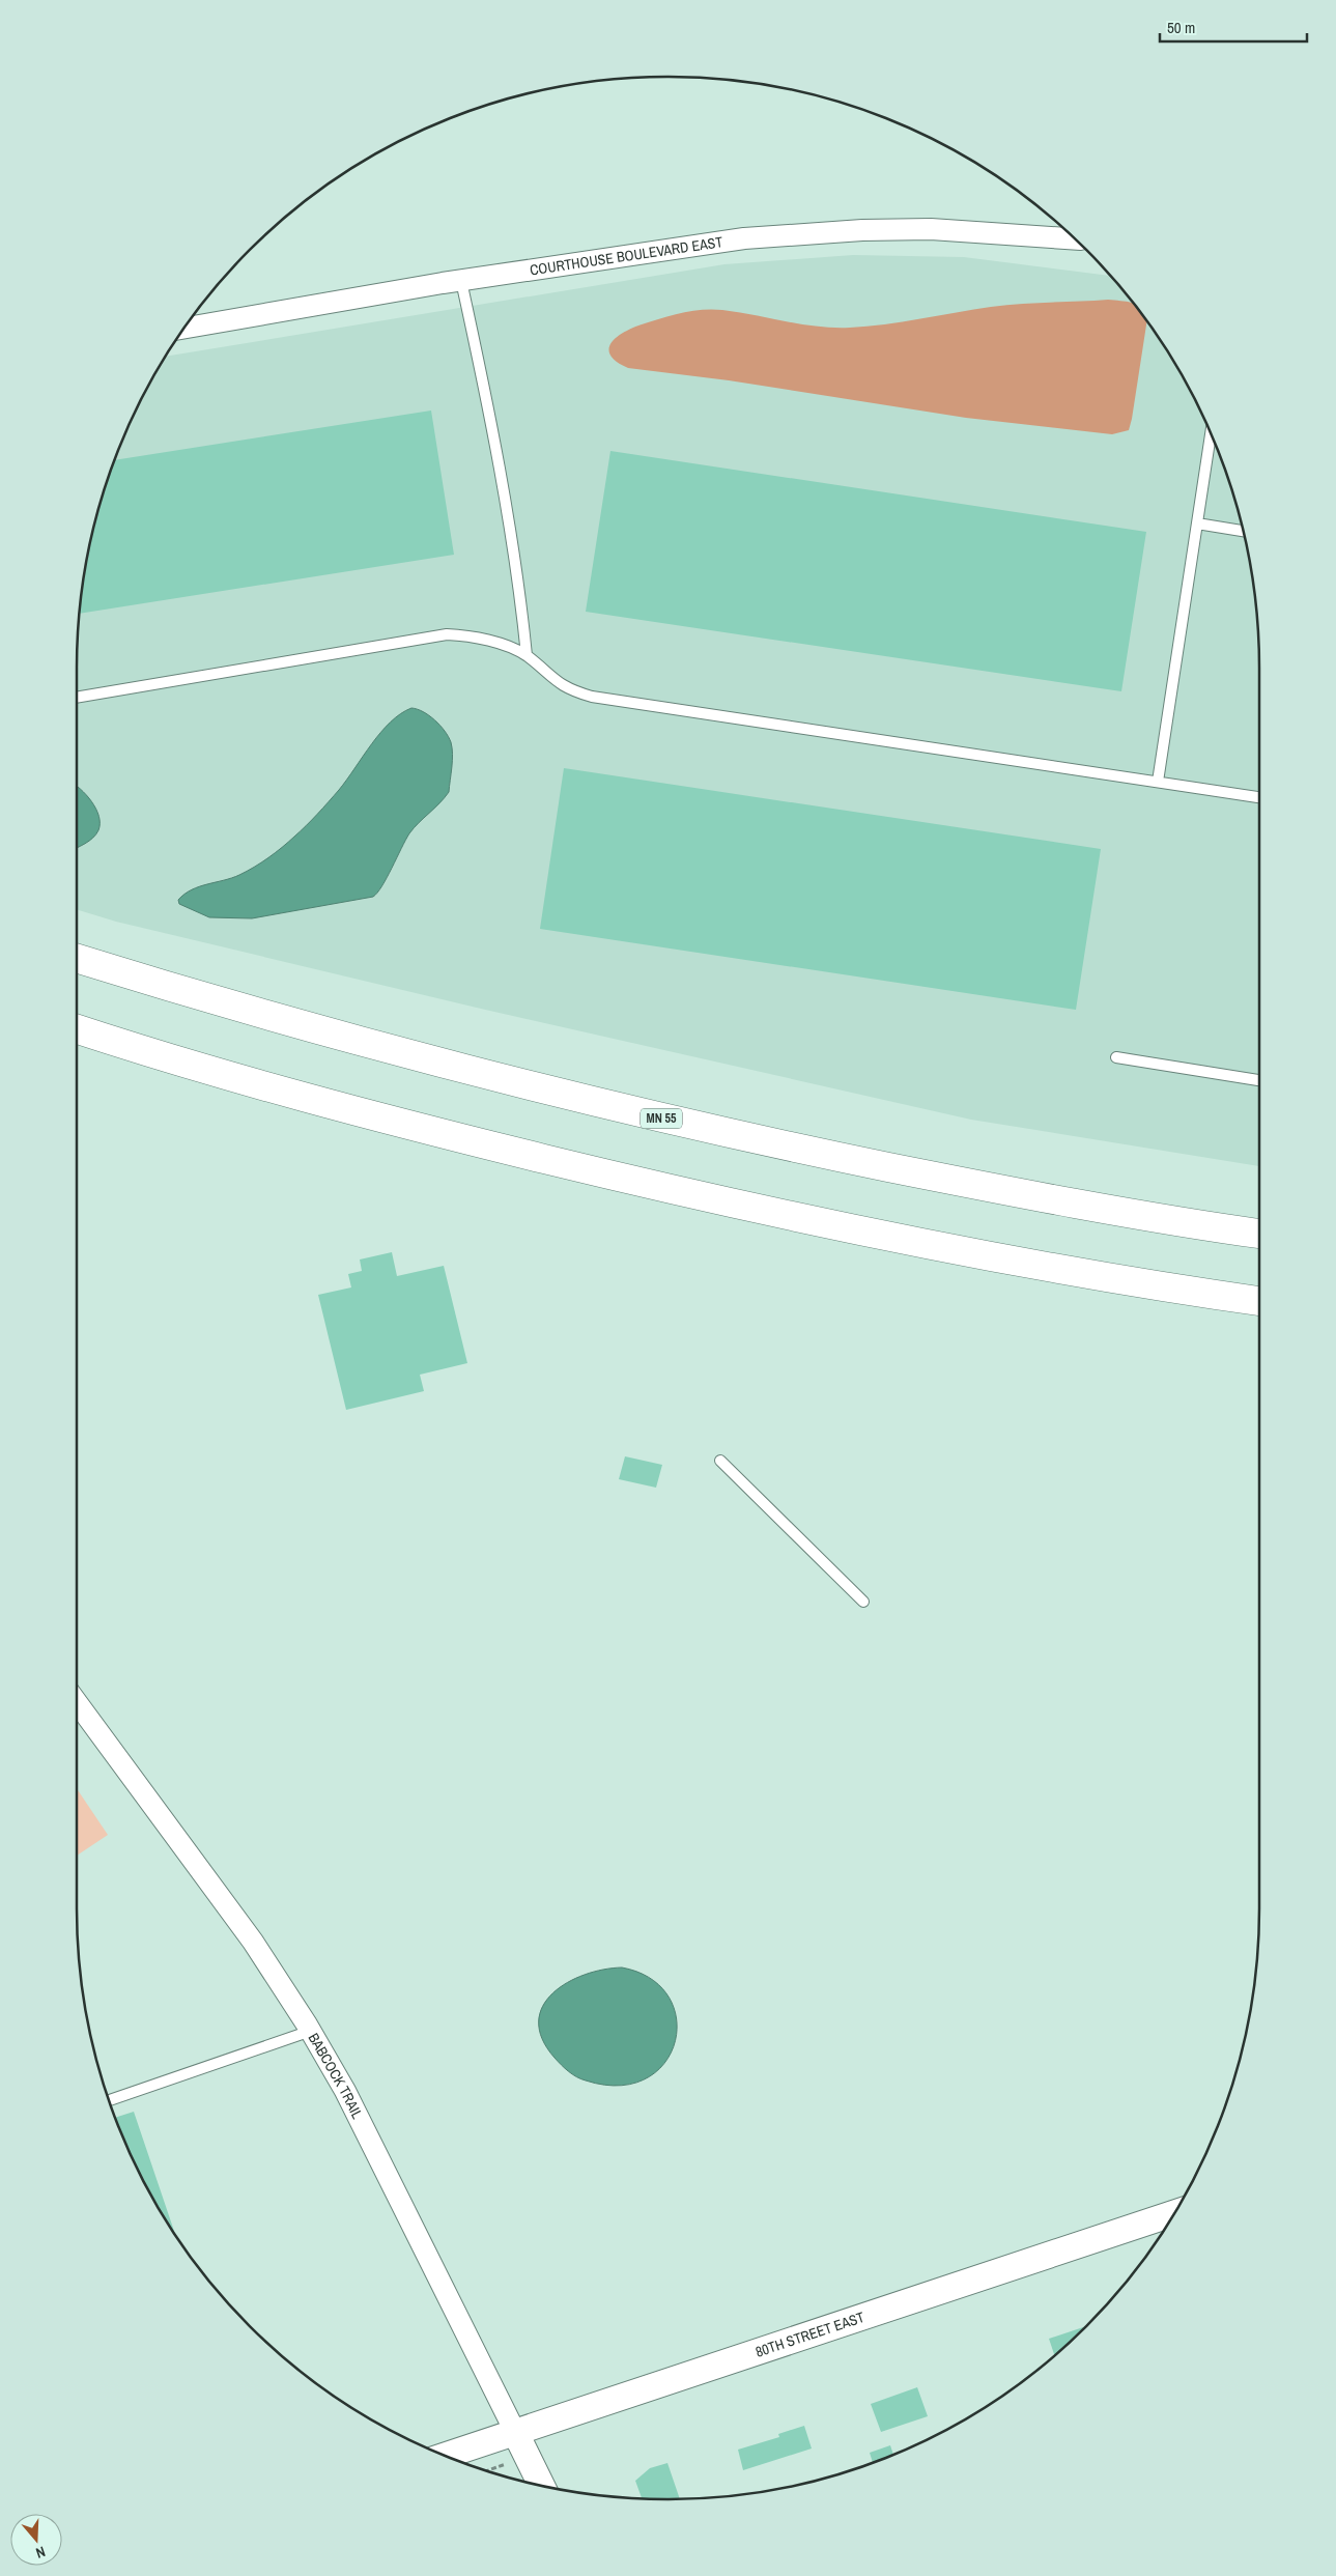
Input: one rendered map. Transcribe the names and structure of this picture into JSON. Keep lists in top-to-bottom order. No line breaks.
{"streets":{"highway":["MN 55"],"street":["COURTHOUSE BOULEVARD EAST","BABCOCK TRAIL","80TH STREET EAST"]},"crossings":[["BABCOCK TRAIL","80TH STREET EAST"]],"scale_bar":"50 m","north":"bottom"}
